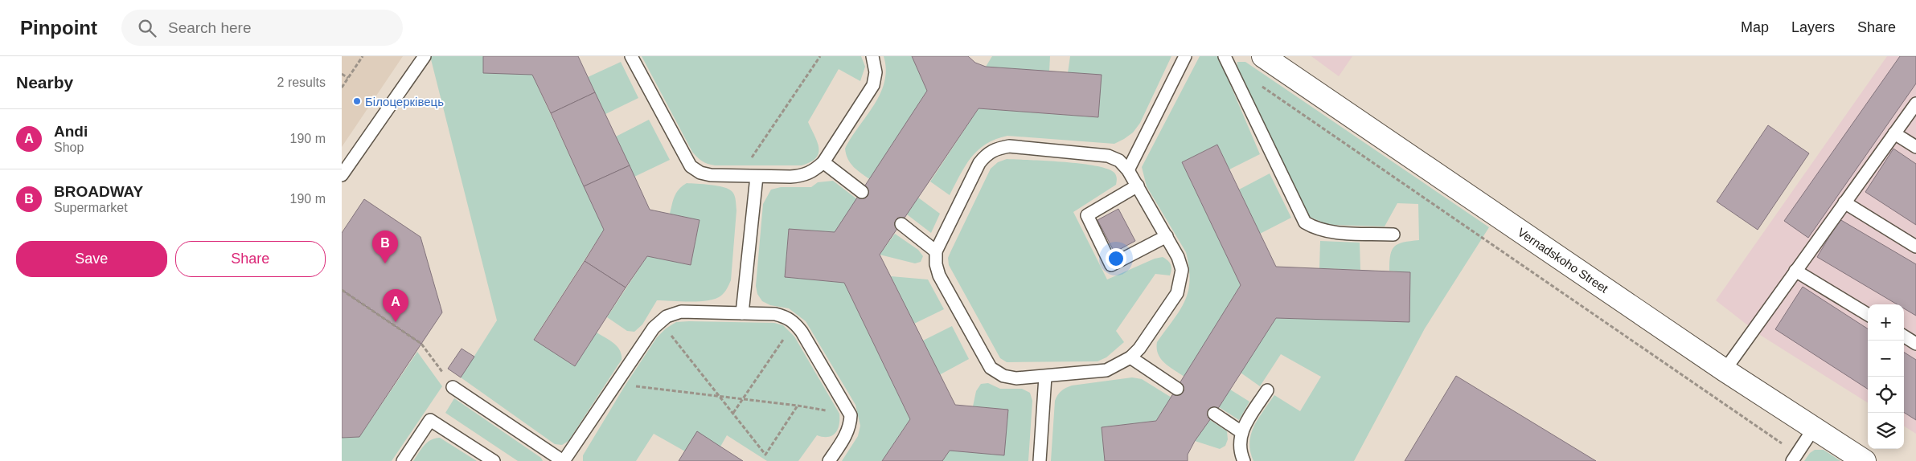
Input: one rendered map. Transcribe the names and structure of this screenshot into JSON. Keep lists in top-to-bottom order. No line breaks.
{"streets":{"street":["Vernadskoho Street"]},"places":["Білоцерківець"],"page":{"header":"Pinpoint","search":"Search here","nav":["Map","Layers","Share"],"heading":["Nearby","2 results"],"list":[{"mark":"A","name":"Andi","note":"Shop","value":"190 m"},{"mark":"B","name":"BROADWAY","note":"Supermarket","value":"190 m"}],"buttons":["Save","Share"],"pins":["B","A"],"map_buttons":["+","−"]}}
